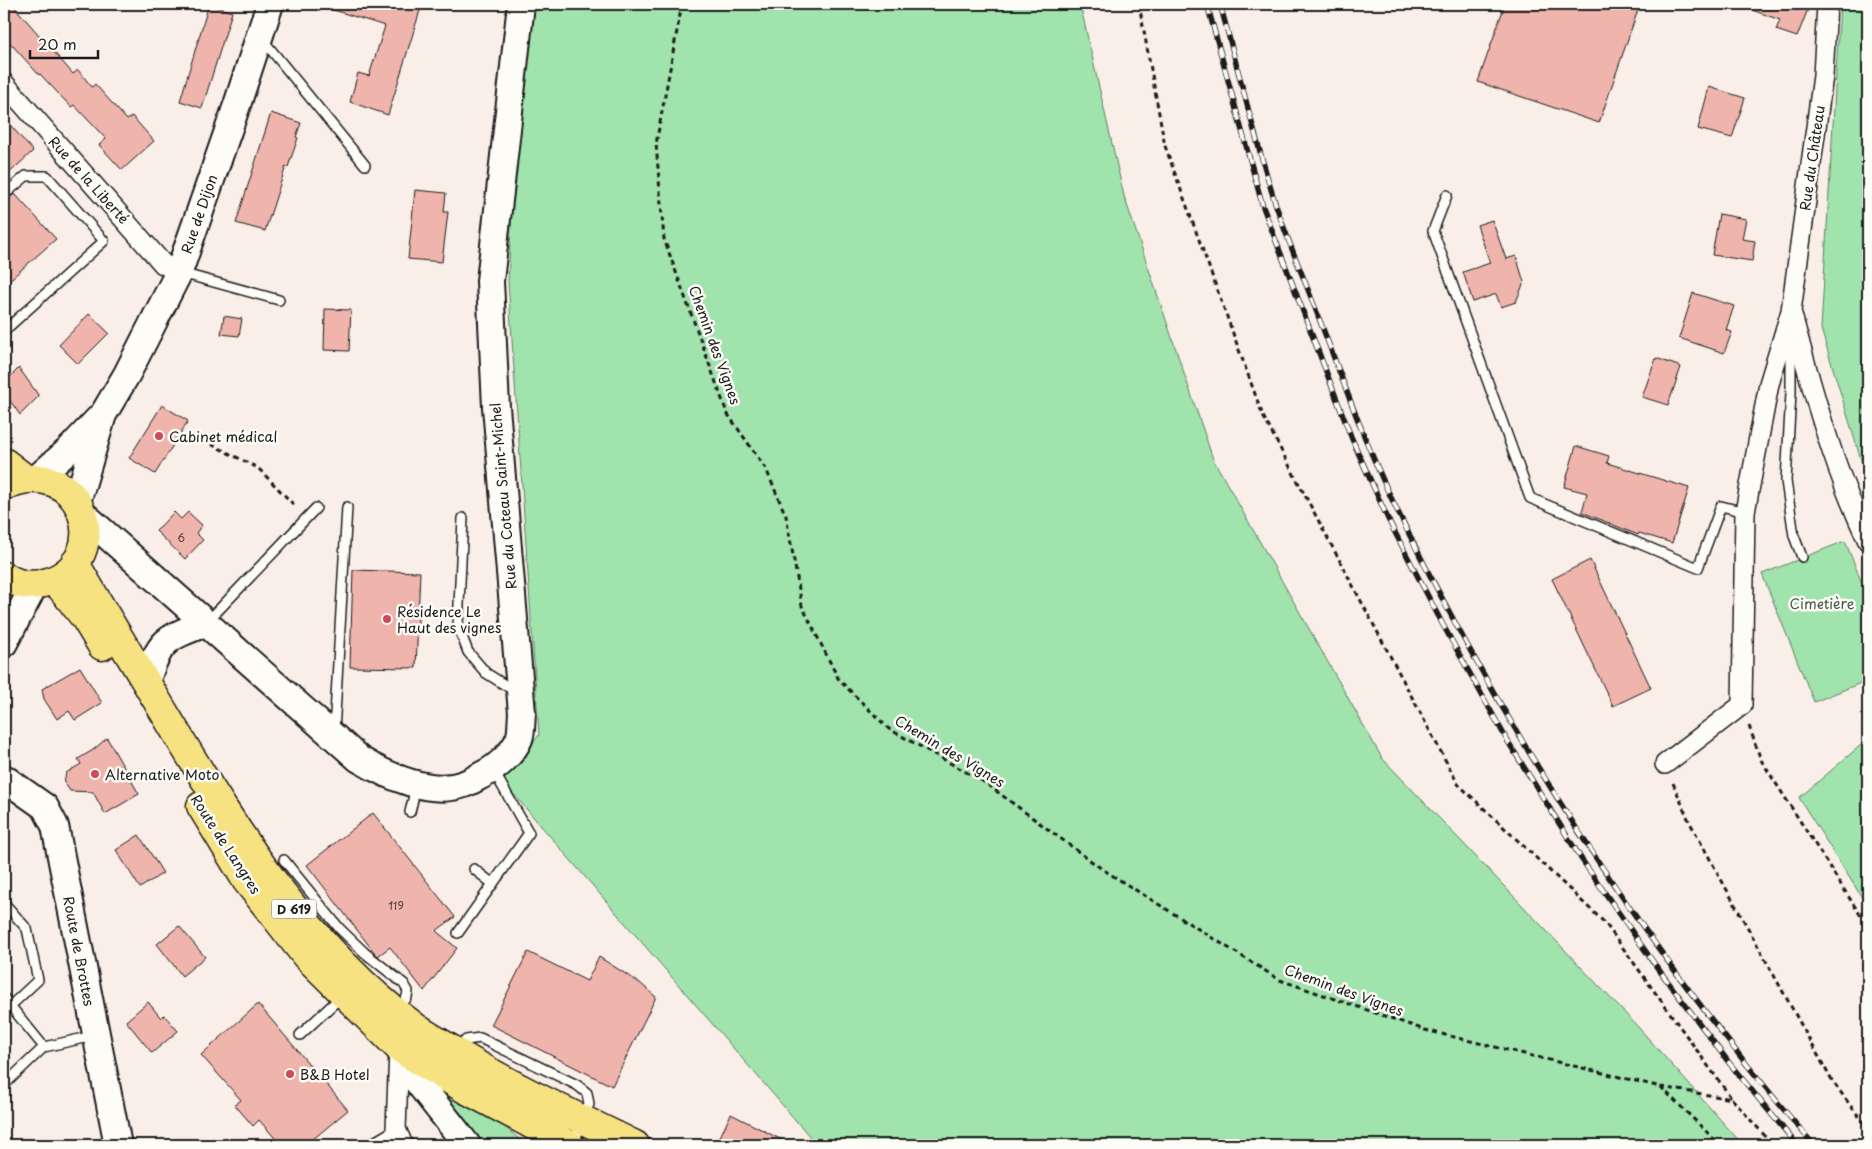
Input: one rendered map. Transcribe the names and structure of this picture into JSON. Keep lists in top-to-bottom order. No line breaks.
{"streets":{"main road":["Route de Langres","D 619"],"street":["Rue du Château","Rue de la Liberté","Rue de Dijon","Rue du Coteau Saint-Michel","Route de Brottes"],"path":["Chemin des Vignes"]},"crossings":[["Rue de la Liberté","Rue de Dijon"],["Rue de Dijon","Rue du Coteau Saint-Michel"],["Route de Langres","D 619"]],"parks":["Cimetière"],"places":["Cabinet médical","Résidence Le Haut des vignes","Alternative Moto","B&B Hotel"],"house_numbers":["6","119"],"scale_bar":"20 m"}
